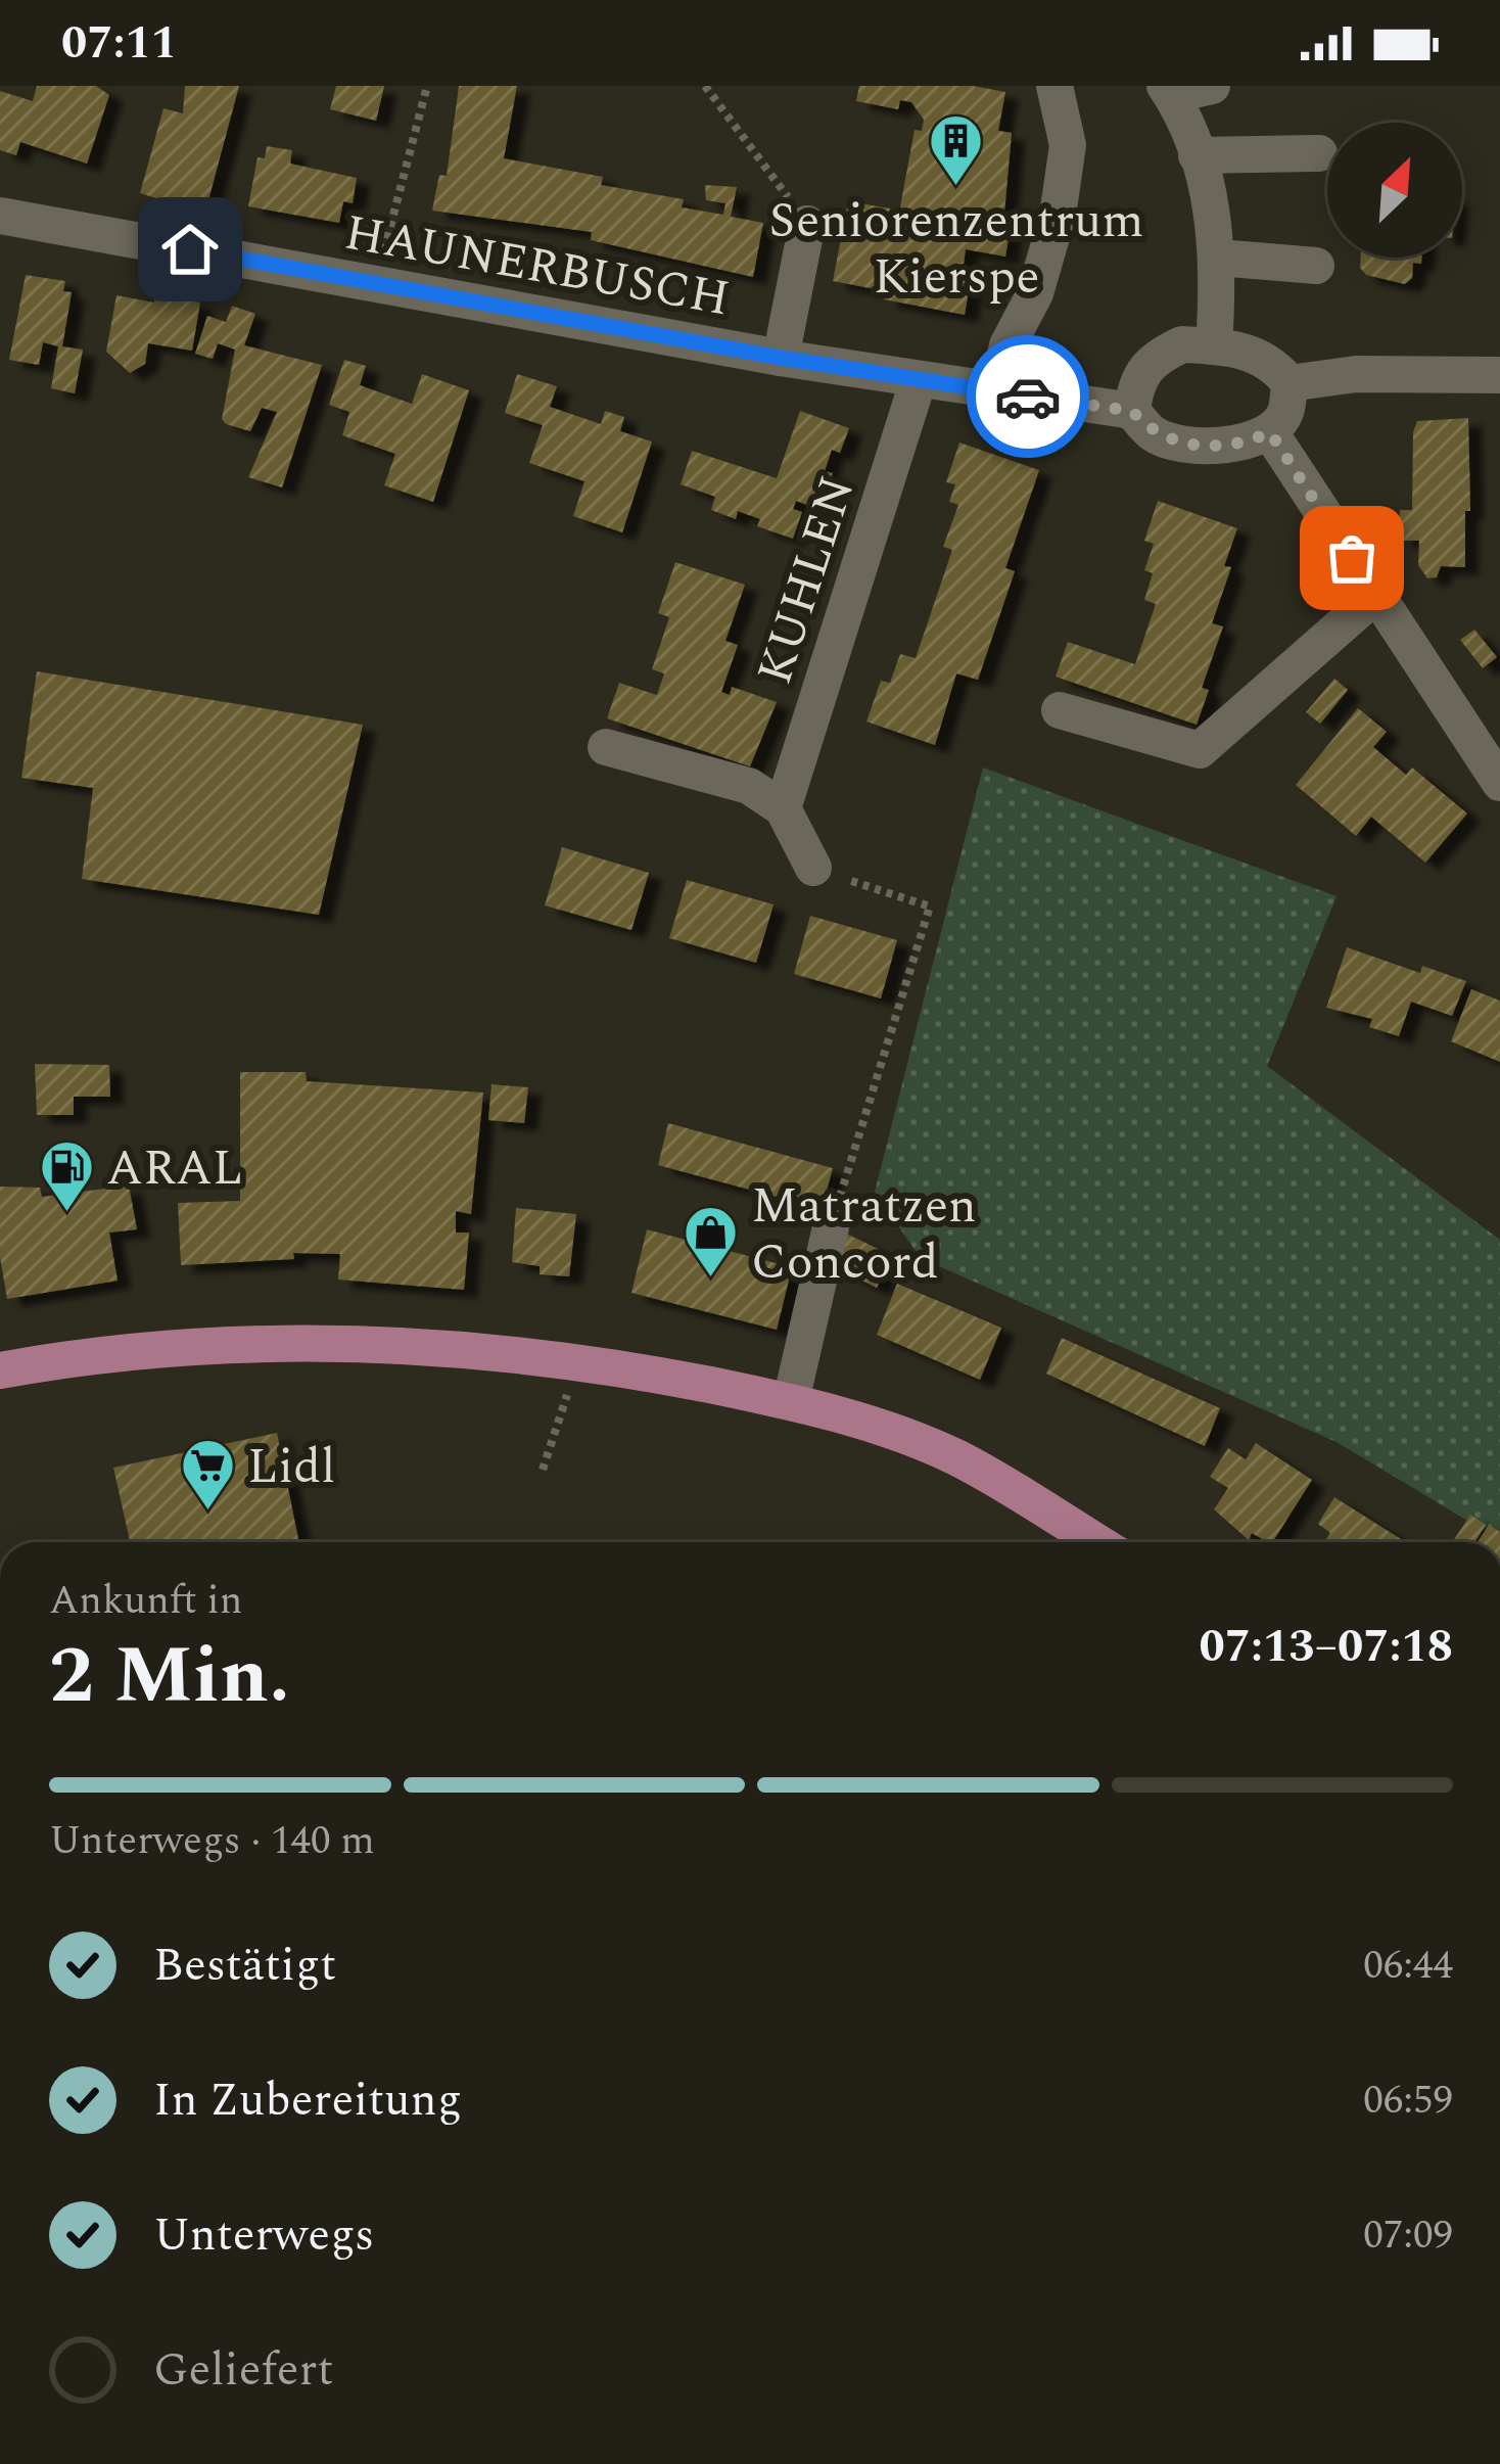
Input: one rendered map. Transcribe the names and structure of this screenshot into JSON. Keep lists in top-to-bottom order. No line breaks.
{"streets":{"street":["HAUNERBUSCH","KUHLEN"]},"crossings":[["HAUNERBUSCH","KUHLEN"]],"places":{"building":["Seniorenzentrum Kierspe"],"fuel station":["ARAL"],"shop":["Matratzen Concord"],"supermarket":["Lidl"]},"north":"top right","page":{"status":"07:11","heading":["2 Min.","Ankunft in","07:13–07:18"],"bar":"Unterwegs · 140 m","list":[["Bestätigt","06:44"],["In Zubereitung","06:59"],["Unterwegs","07:09"],"Geliefert"]}}
